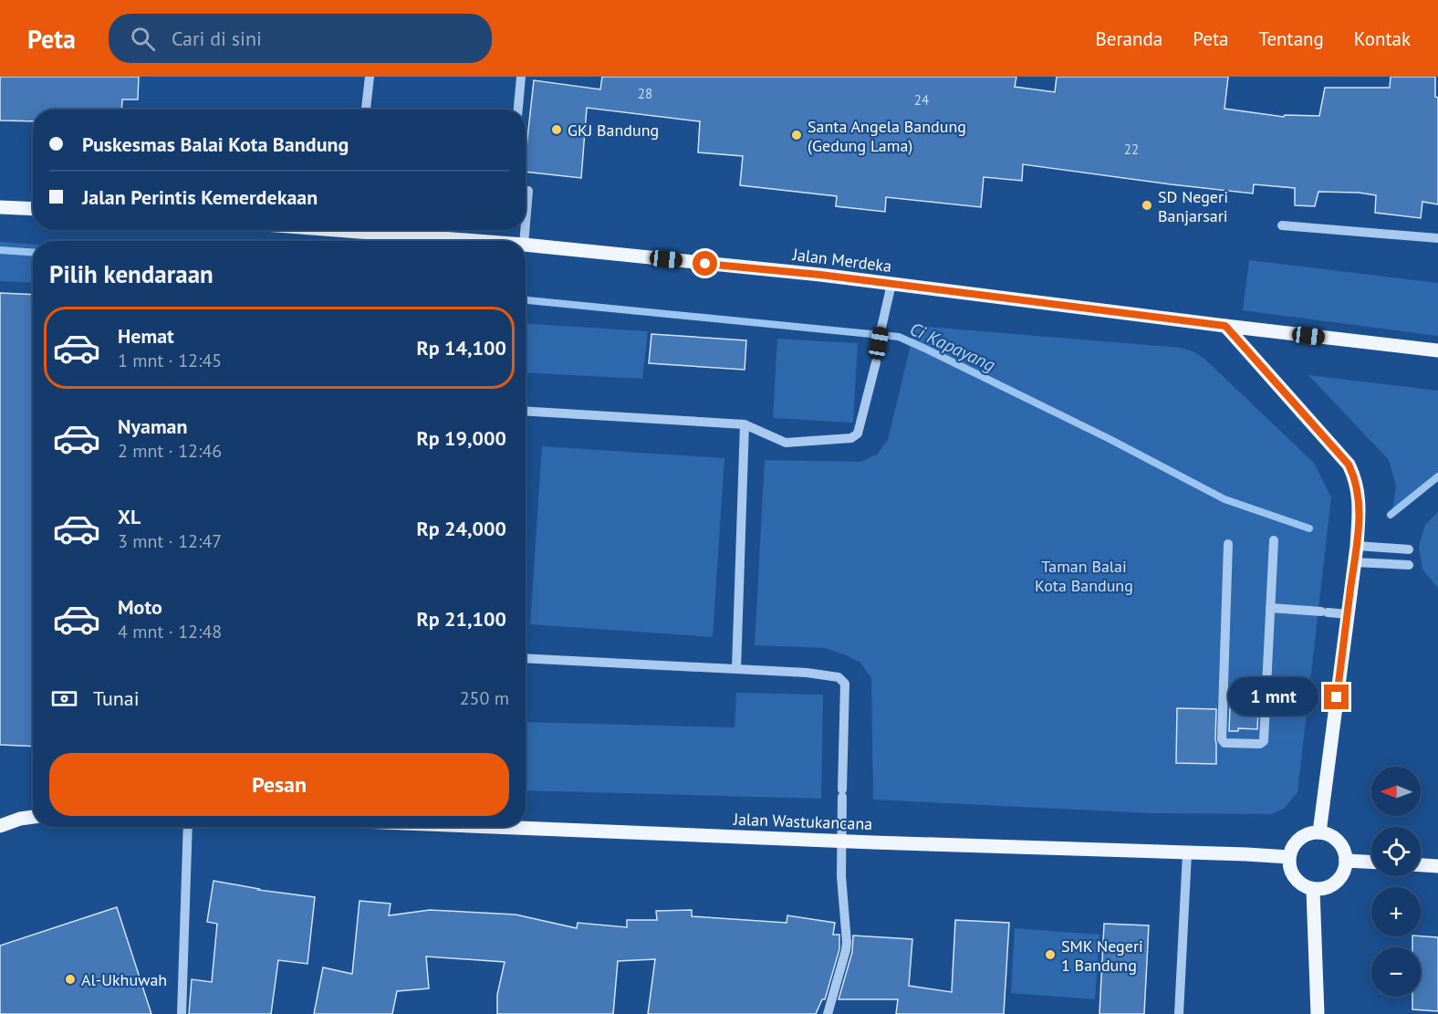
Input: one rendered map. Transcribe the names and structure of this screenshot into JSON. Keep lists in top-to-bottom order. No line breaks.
{"streets":{"main road":["Jalan Merdeka","Jalan Wastukancana"]},"water":["Ci Kapayang"],"parks":["Taman Balai Kota Bandung"],"places":["GKJ Bandung","Santa Angela Bandung (Gedung Lama)","SD Negeri Banjarsari","SMK Negeri 1 Bandung","Al-Ukhuwah"],"house_numbers":["28","24","22"],"north":"left","page":{"header":"Peta","search":"Cari di sini","nav":["Beranda","Peta","Tentang","Kontak"],"banner":["Puskesmas Balai Kota Bandung","Jalan Perintis Kemerdekaan"],"heading":"Pilih kendaraan","list":[{"name":"Hemat","note":"1 mnt · 12:45","value":"Rp 14,100"},{"name":"Nyaman","note":"2 mnt · 12:46","value":"Rp 19,000"},{"name":"XL","note":"3 mnt · 12:47","value":"Rp 24,000"},{"name":"Moto","note":"4 mnt · 12:48","value":"Rp 21,100"}],"pay":["Tunai","250 m"],"bubble":"1 mnt","buttons":"Pesan","map_buttons":["+","−"]}}
